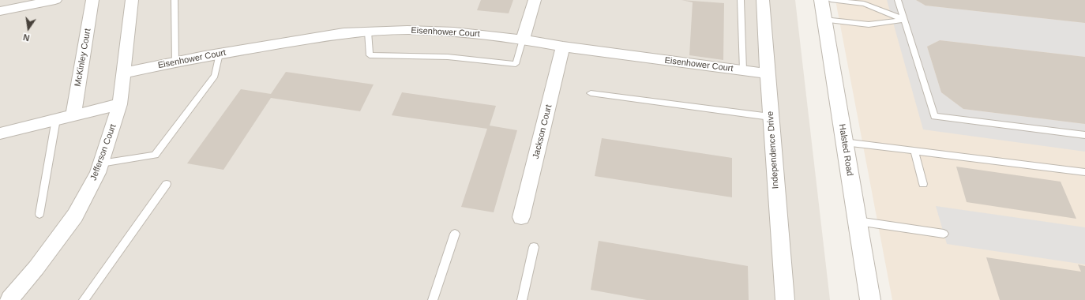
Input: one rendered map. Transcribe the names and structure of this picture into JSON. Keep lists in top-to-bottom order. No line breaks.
{"streets":{"street":["Eisenhower Court","McKinley Court","Jackson Court","Independence Drive","Halsted Road","Jefferson Court"]},"crossings":[["Eisenhower Court","Jackson Court"],["Eisenhower Court","Independence Drive"],["Eisenhower Court","Jefferson Court"]],"north":"bottom"}
